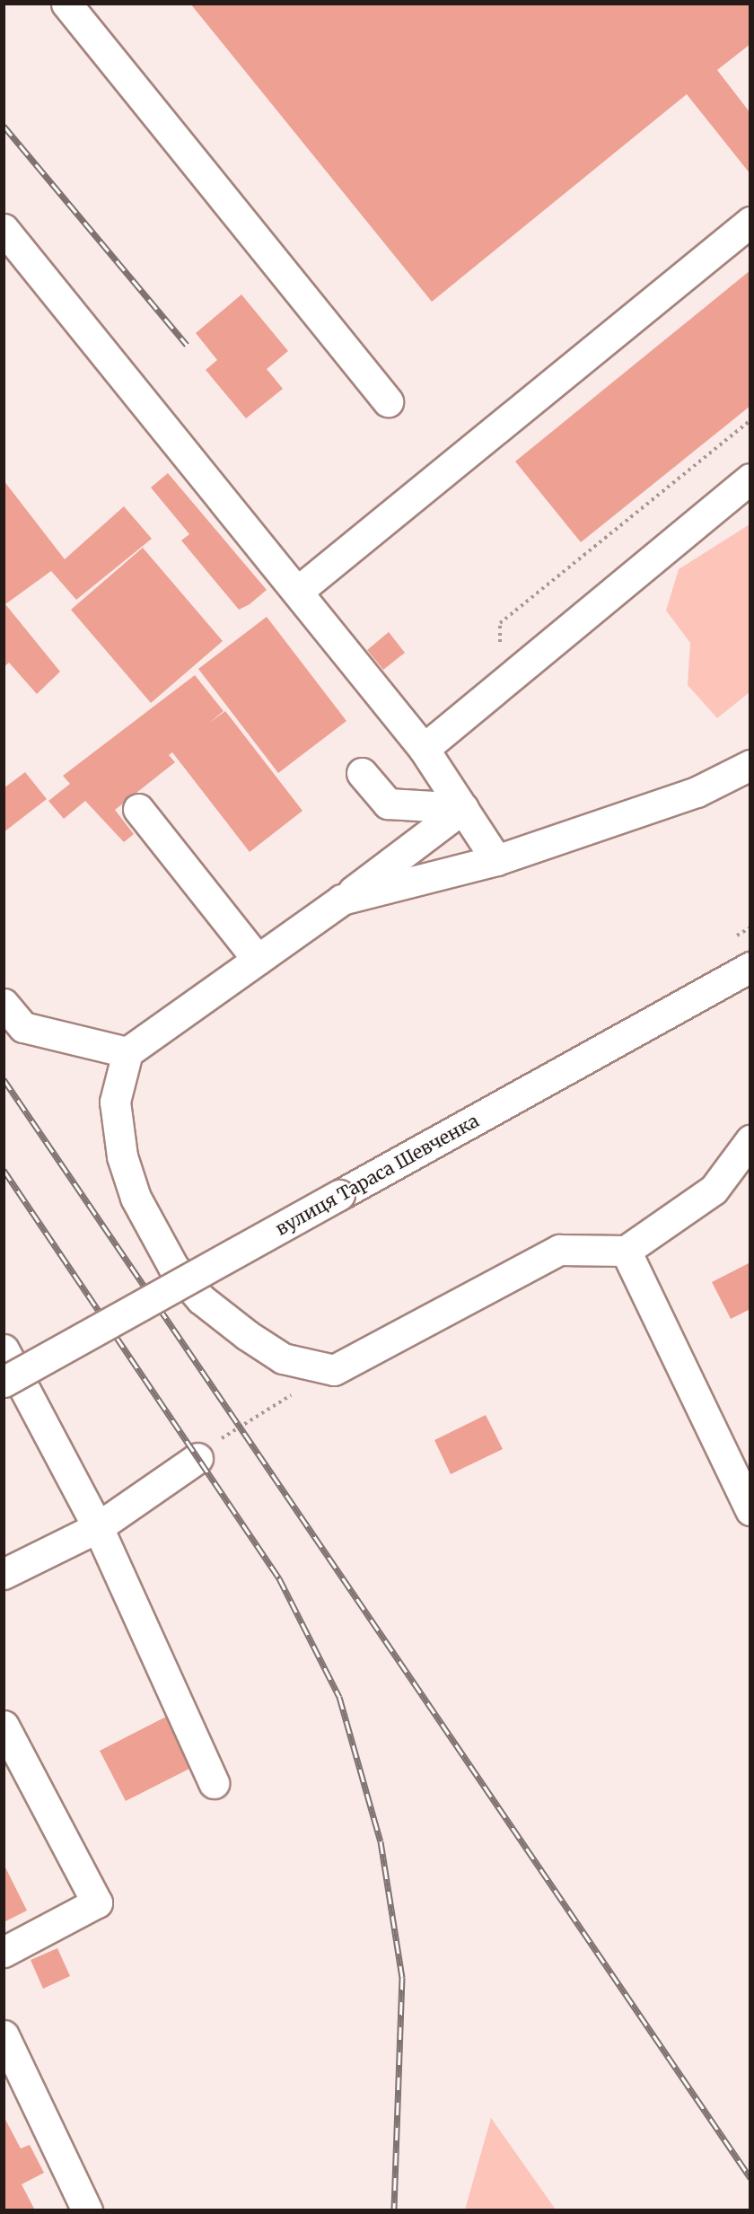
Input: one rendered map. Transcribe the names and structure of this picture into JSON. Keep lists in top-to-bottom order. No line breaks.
{"streets":{"main road":["вулиця Тараса Шевченка"]}}
